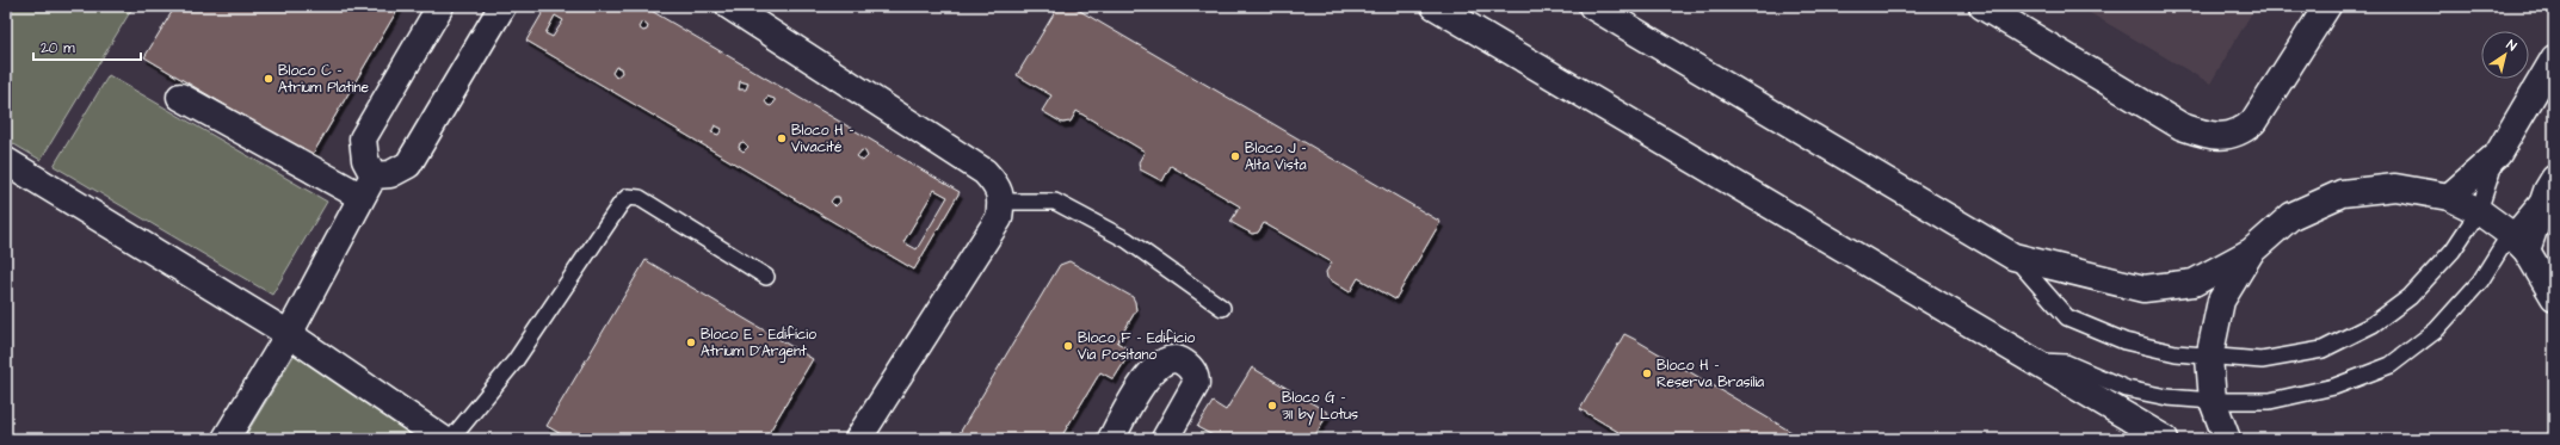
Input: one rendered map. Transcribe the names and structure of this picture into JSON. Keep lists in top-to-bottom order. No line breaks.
{"places":["Bloco C - Atrium Platine","Bloco H - Vivacité","Bloco J - Alta Vista","Bloco E - Edifício Atrium D'Argent","Bloco F - Edifício Via Positano","Bloco H - Reserva Brasília","Bloco G - 311 by Lotus"],"scale_bar":"20 m","north":"top right"}
